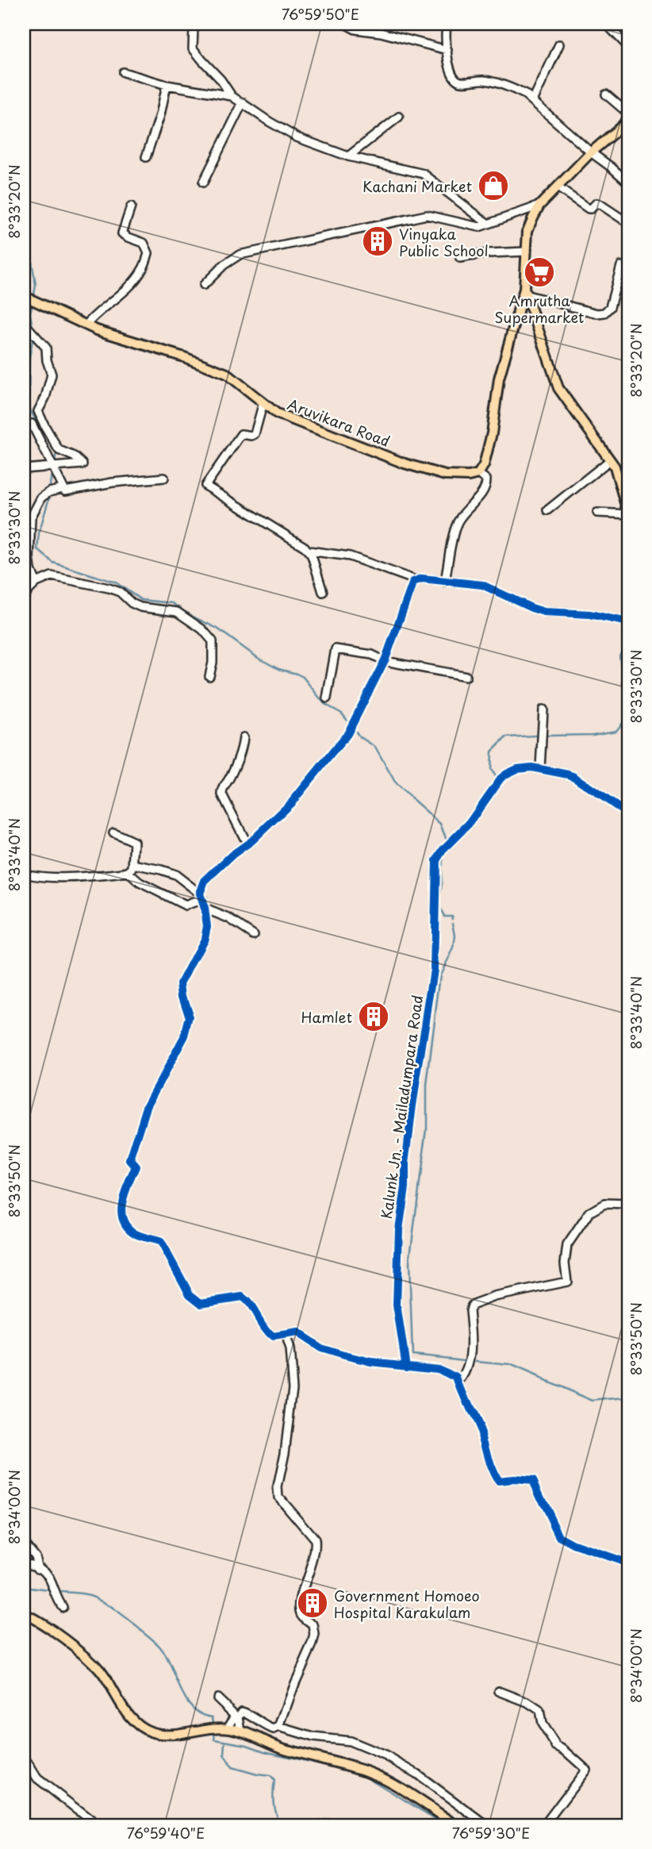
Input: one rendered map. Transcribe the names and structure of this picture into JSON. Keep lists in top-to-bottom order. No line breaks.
{"streets":{"main road":["Aruvikara Road"],"street":["Kalunk Jn. - Mailadumpara Road"]},"places":{"shop":["Kachani Market"],"building":["Vinyaka Public School","Hamlet","Government Homoeo Hospital Karakulam"],"supermarket":["Amrutha Supermarket"]},"coordinates":["76°59'50\"E","8°33'20\"N","8°33'30\"N","8°33'40\"N","8°33'50\"N","8°34'00\"N","76°59'40\"E","76°59'30\"E"]}
